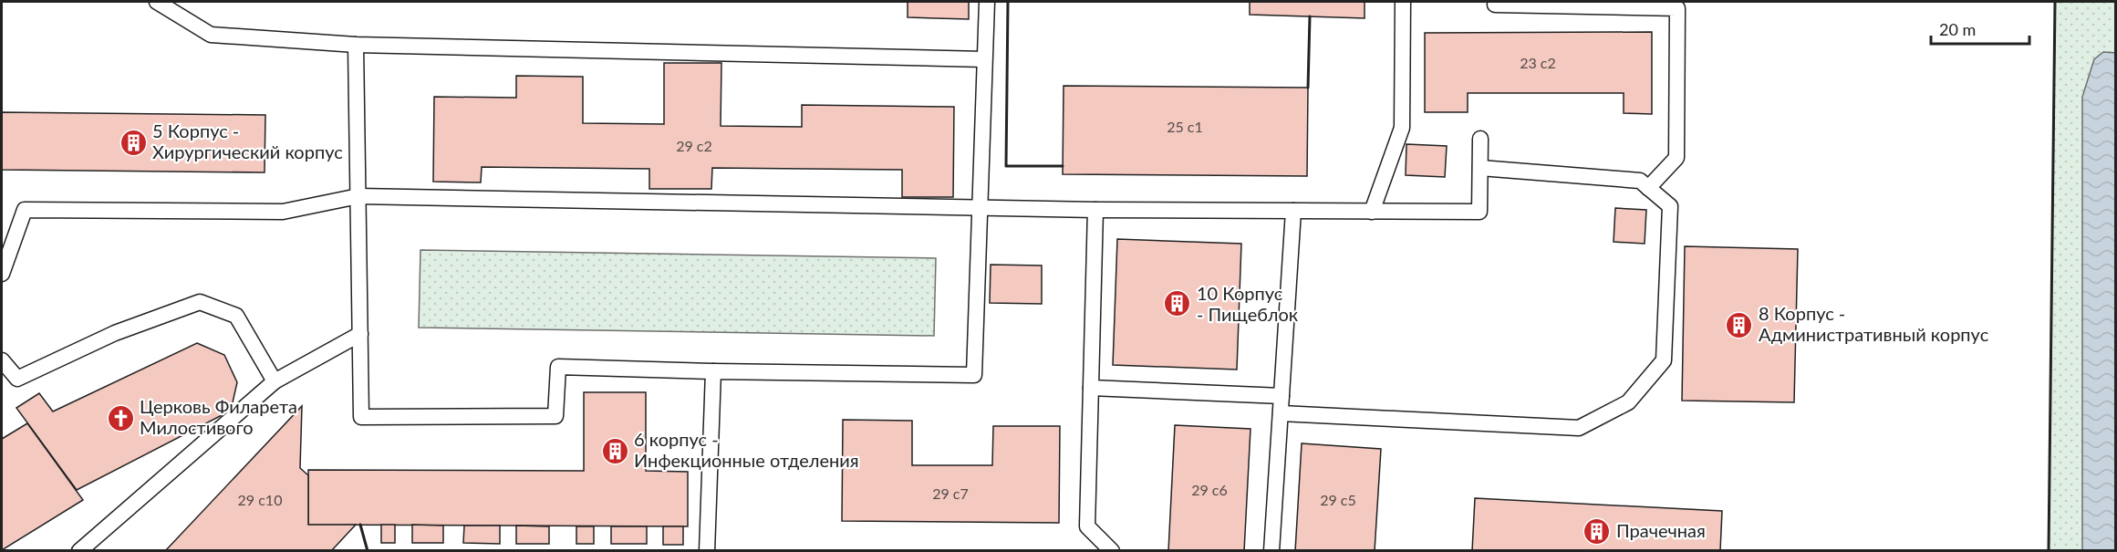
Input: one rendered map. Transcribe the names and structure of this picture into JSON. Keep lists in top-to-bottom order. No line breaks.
{"places":{"building":["5 Корпус - Хирургический корпус","10 Корпус - Пищеблок","8 Корпус - Административный корпус","6 корпус - Инфекционные отделения","Прачечная"],"church":["Церковь Филарета Милостивого"]},"house_numbers":["23 с2","25 с1","29 с2","29 с6","29 с7","29 с10","29 с5"],"scale_bar":"20 m"}
